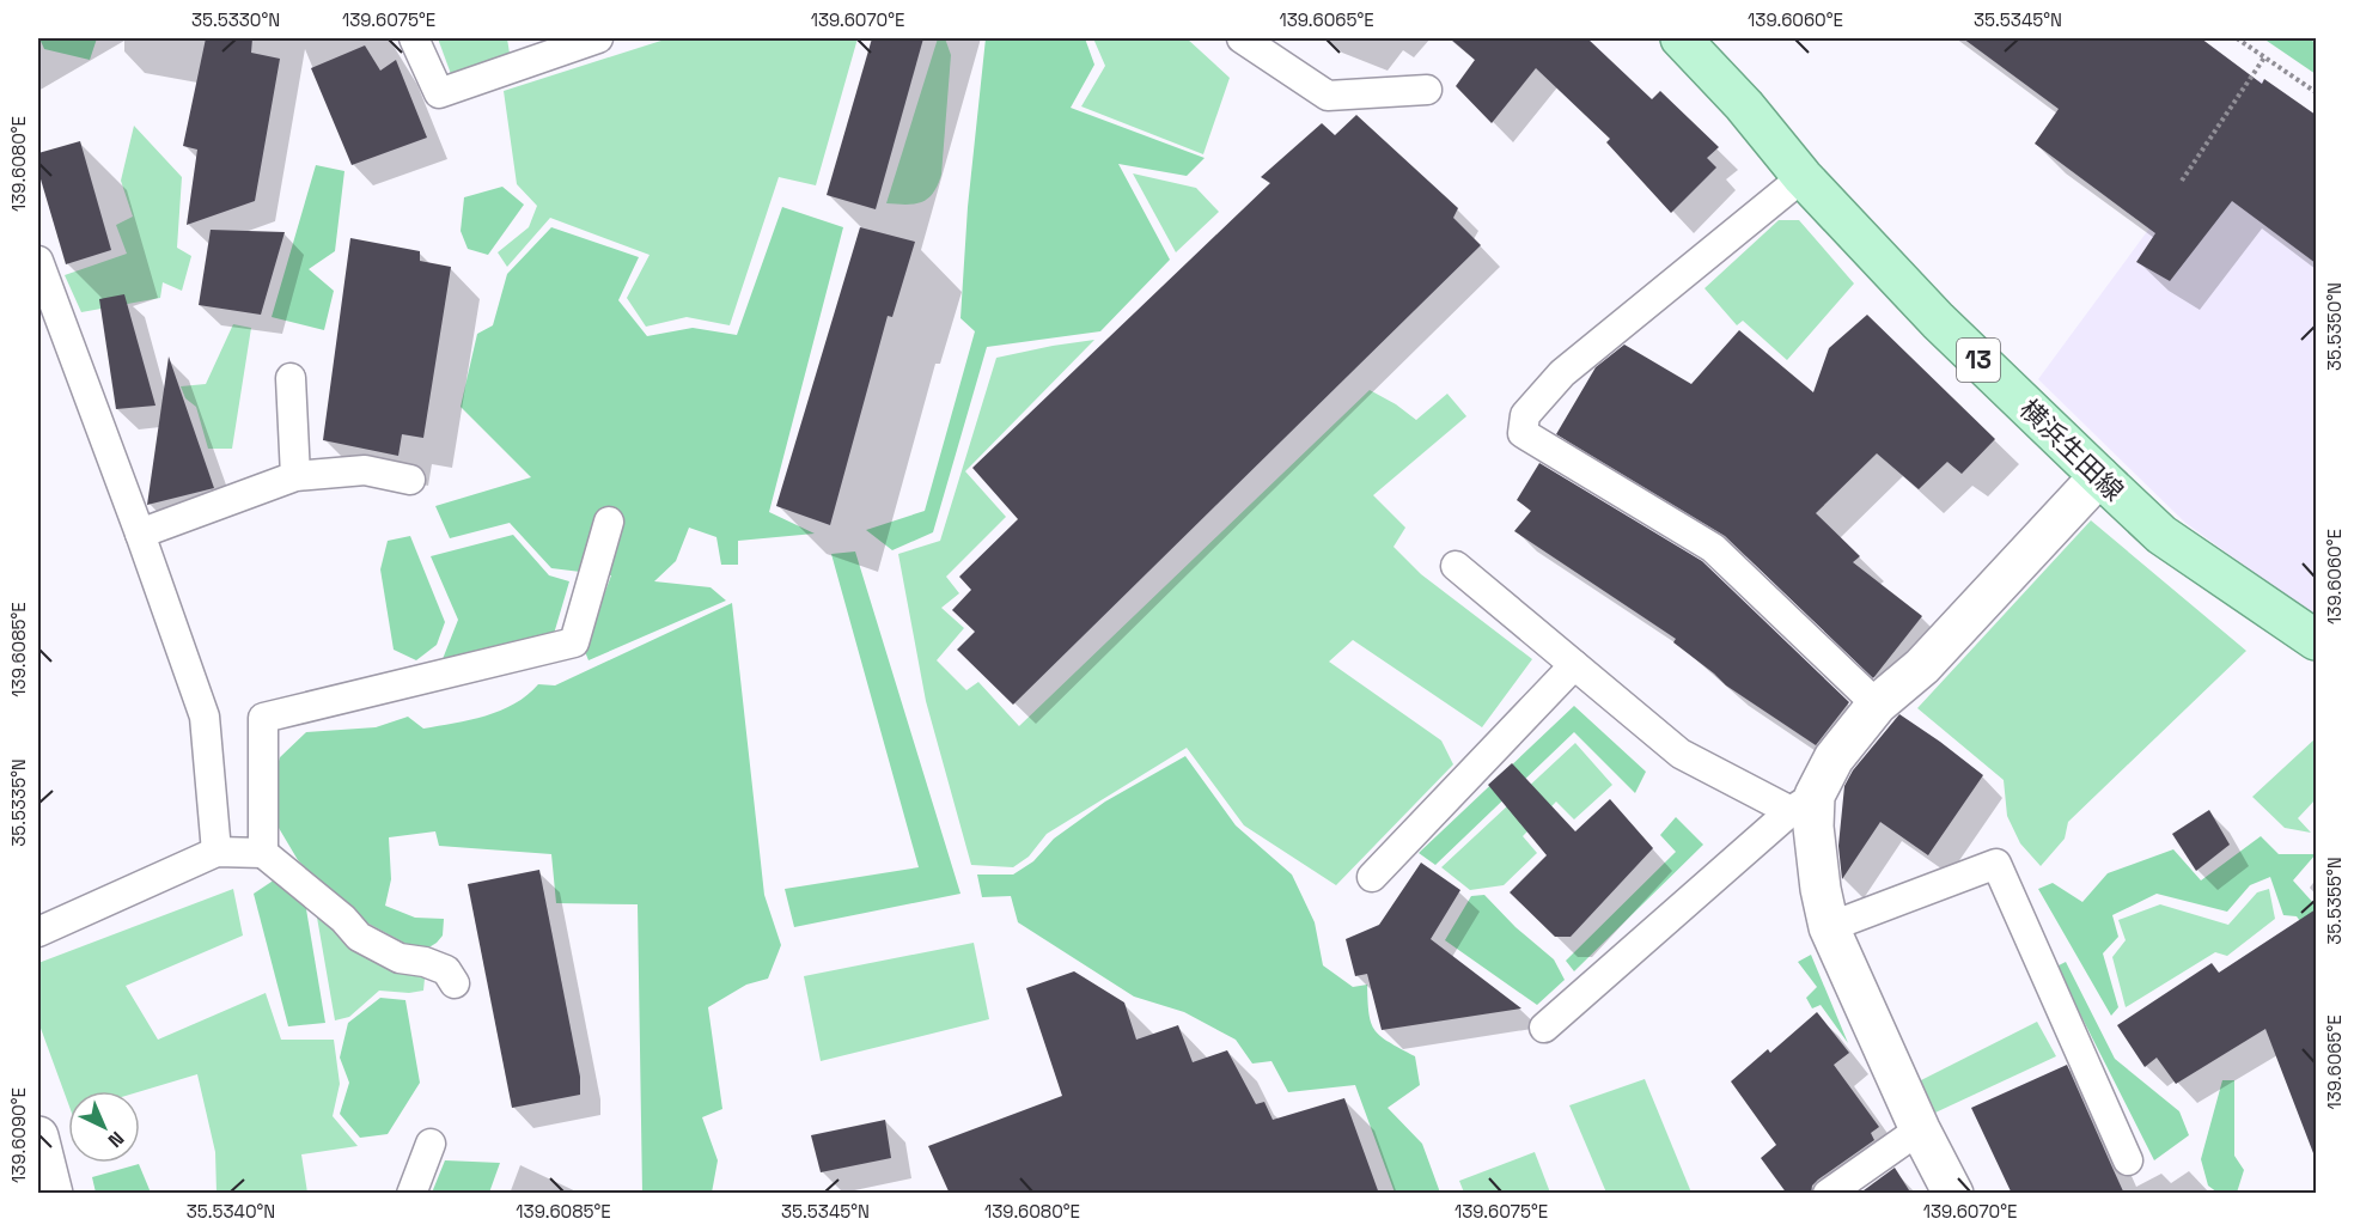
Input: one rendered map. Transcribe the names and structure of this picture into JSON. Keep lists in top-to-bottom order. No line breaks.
{"streets":{"main road":["13","横浜生田線"]},"north":"bottom right","coordinates":["35.5330°N","139.6075°E","139.6070°E","139.6065°E","139.6060°E","35.5345°N","139.6080°E","35.5350°N","139.6085°E","35.5335°N","35.5355°N","139.6090°E","35.5340°N"]}
